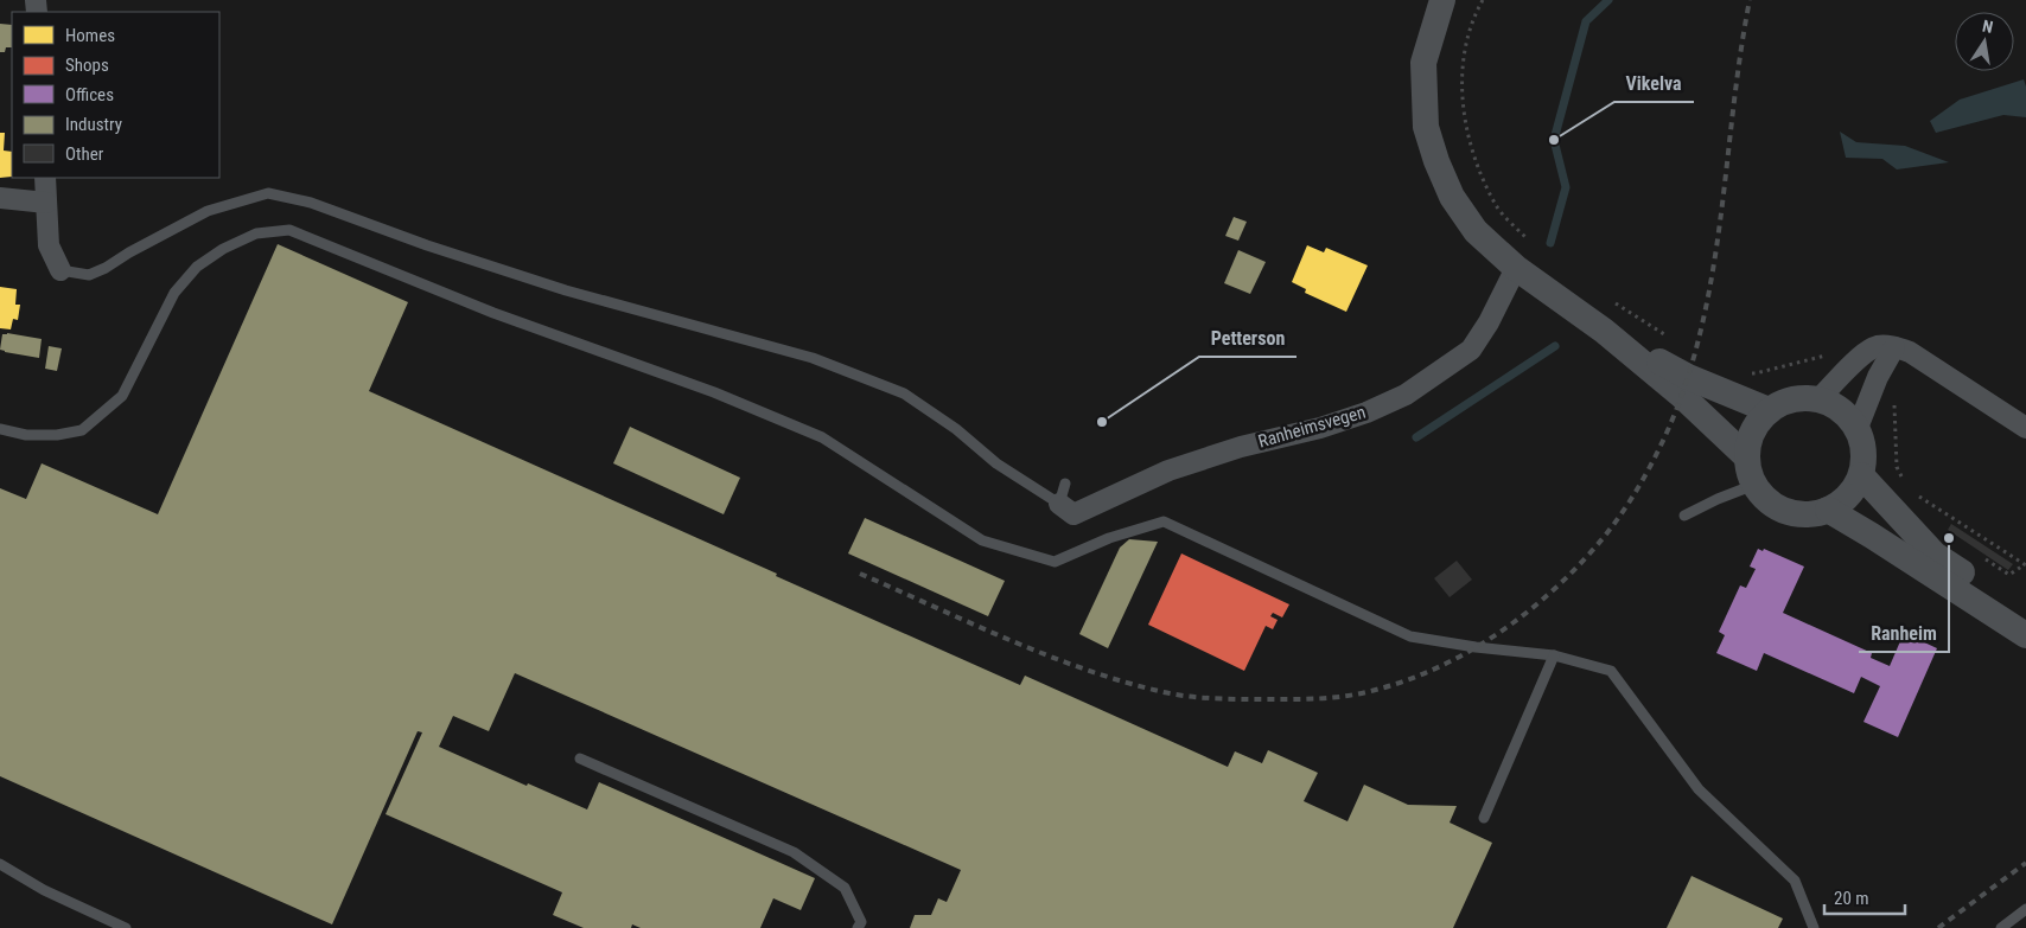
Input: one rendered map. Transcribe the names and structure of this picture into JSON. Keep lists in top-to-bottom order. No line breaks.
{"streets":{"street":["Ranheimsvegen"]},"places":["Vikelva","Petterson","Ranheim"],"legend":["Homes","Shops","Offices","Industry","Other"],"scale_bar":"20 m","north":"top"}
